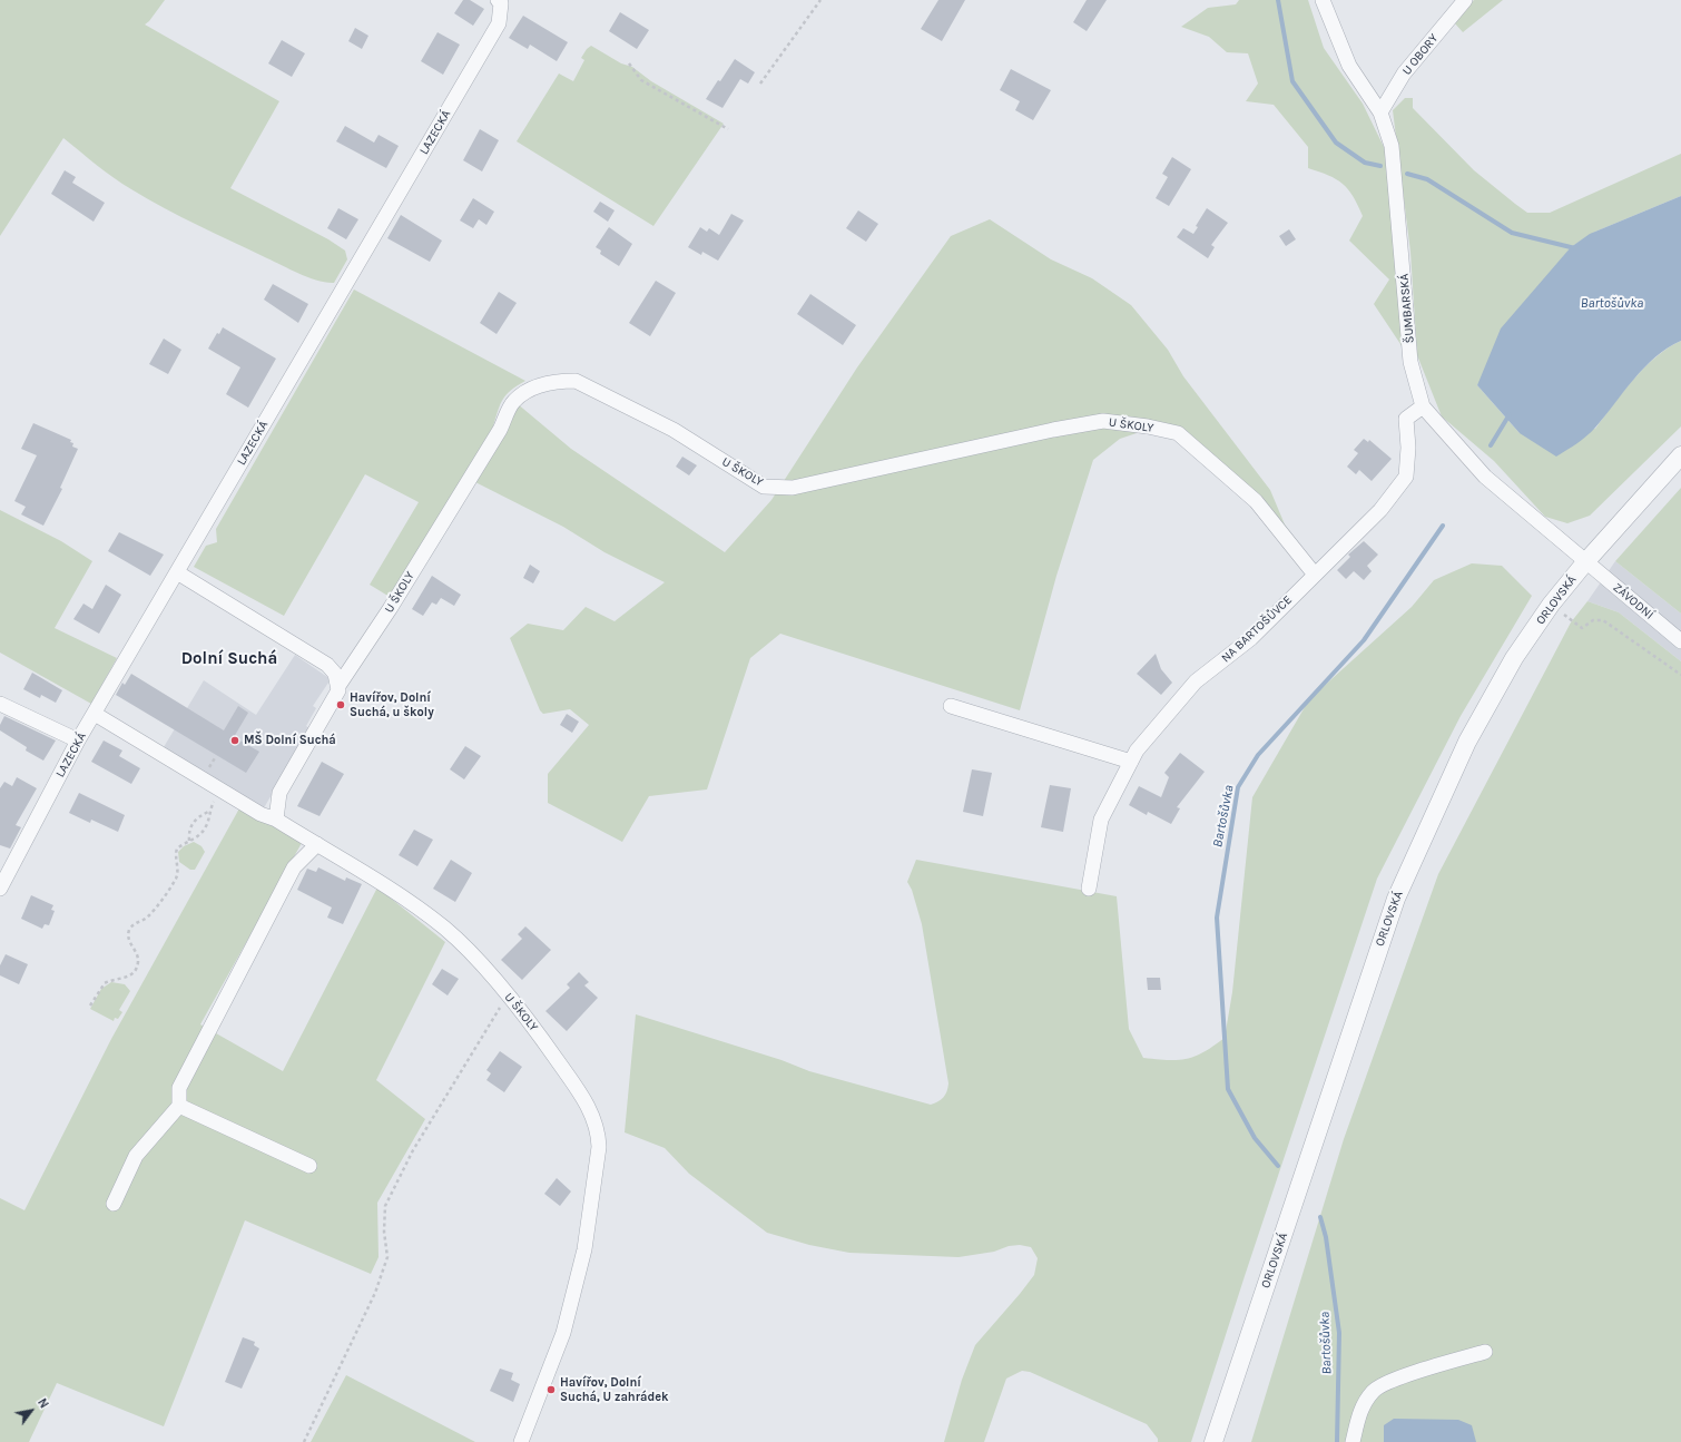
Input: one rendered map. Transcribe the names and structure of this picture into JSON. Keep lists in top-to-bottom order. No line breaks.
{"streets":{"street":["U OBORY","LAZECKÁ","ŠUMBARSKÁ","U ŠKOLY","ORLOVSKÁ","ZÁVODNÍ","NA BARTOŠŮVCE"]},"crossings":[["U OBORY","ŠUMBARSKÁ"],["ŠUMBARSKÁ","ORLOVSKÁ"],["ŠUMBARSKÁ","ZÁVODNÍ"],["ŠUMBARSKÁ","NA BARTOŠŮVCE"],["U ŠKOLY","NA BARTOŠŮVCE"],["ORLOVSKÁ","ZÁVODNÍ"]],"districts":["Dolní Suchá"],"water":["Bartošůvka"],"places":["Havířov, Dolní Suchá, u školy","MŠ Dolní Suchá","Havířov, Dolní Suchá, U zahrádek"],"north":"top right"}
